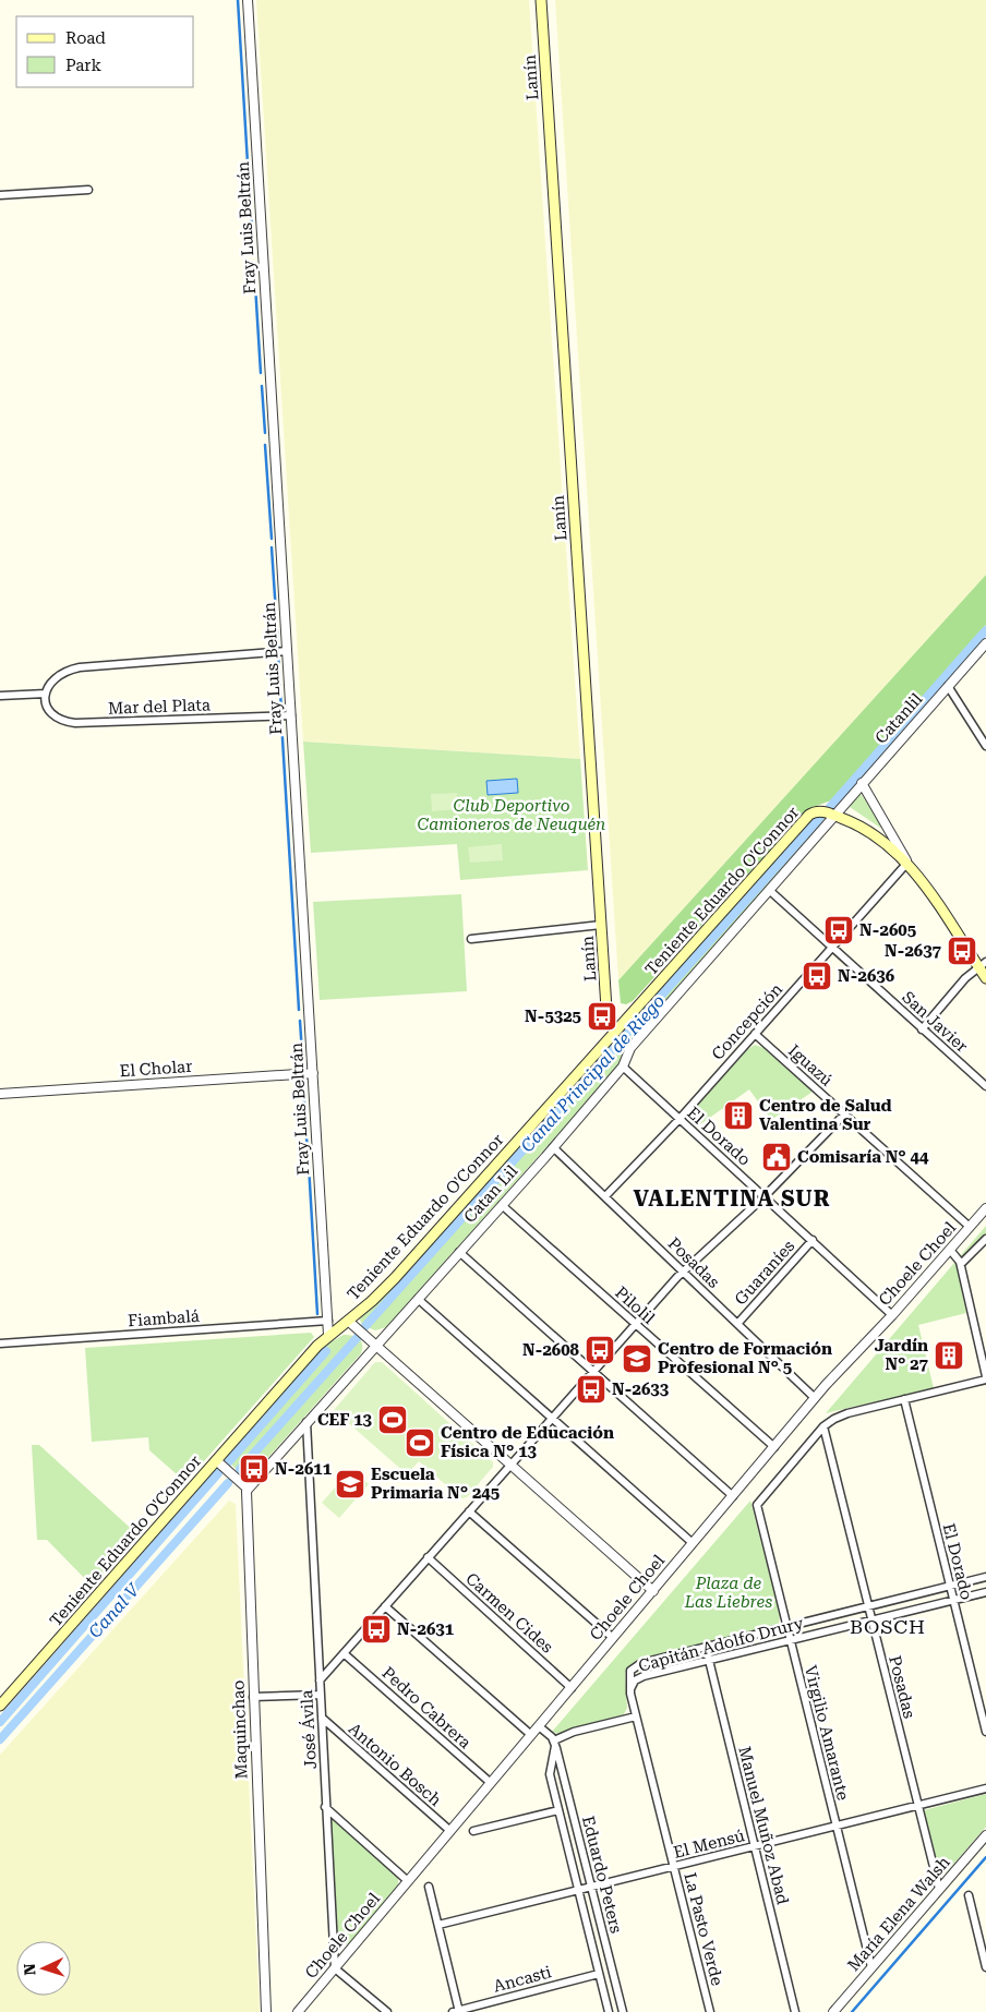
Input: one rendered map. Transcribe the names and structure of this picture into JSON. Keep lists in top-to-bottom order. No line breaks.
{"streets":{"main road":["Lanín","Teniente Eduardo O'Connor"],"street":["Fray Luis Beltrán","Mar del Plata","Catanlil","Concepción","San Javier","Iguazú","El Cholar","El Dorado","Catan Lil","Posadas","Choele Choel","Guaraníes","Pilolil","Fiambalá","Carmen Cides","Capitán Adolfo Drury","Pedro Cabrera","Maquinchao","José Ávila","Virgilio Amarante","Antonio Bosch","Manuel Muñoz Abad","El Mensú","Eduardo Peters","María Elena Walsh","La Pasto Verde","Ancasti"]},"crossings":[["Lanín","Teniente Eduardo O'Connor"],["Fray Luis Beltrán","Mar del Plata"],["Fray Luis Beltrán","Teniente Eduardo O'Connor"],["Fray Luis Beltrán","El Cholar"],["Fray Luis Beltrán","Fiambalá"],["Catanlil","Teniente Eduardo O'Connor"],["Catanlil","Catan Lil"],["Teniente Eduardo O'Connor","Catan Lil"],["Concepción","San Javier"],["Concepción","Iguazú"],["Concepción","El Dorado"],["Concepción","Posadas"],["San Javier","Catan Lil"],["Iguazú","Choele Choel"],["El Dorado","Catan Lil"],["El Dorado","Choele Choel"],["El Dorado","Guaraníes"],["El Dorado","Capitán Adolfo Drury"],["Catan Lil","Posadas"],["Catan Lil","Pilolil"],["Catan Lil","Maquinchao"],["Catan Lil","José Ávila"],["Posadas","Choele Choel"],["Posadas","Guaraníes"],["Posadas","Capitán Adolfo Drury"],["Posadas","Virgilio Amarante"],["Posadas","El Mensú"],["Posadas","María Elena Walsh"],["Choele Choel","Pilolil"],["Choele Choel","Carmen Cides"],["Choele Choel","Pedro Cabrera"],["Choele Choel","José Ávila"],["Choele Choel","Antonio Bosch"],["Capitán Adolfo Drury","Virgilio Amarante"],["Capitán Adolfo Drury","Manuel Muñoz Abad"],["Capitán Adolfo Drury","La Pasto Verde"],["José Ávila","Antonio Bosch"],["Virgilio Amarante","El Mensú"],["Virgilio Amarante","María Elena Walsh"],["Manuel Muñoz Abad","El Mensú"],["El Mensú","Eduardo Peters"],["El Mensú","La Pasto Verde"],["Eduardo Peters","Ancasti"]],"districts":["VALENTINA SUR","BOSCH"],"water":["Canal Principal de Riego","Canal V"],"parks":["Club Deportivo Camioneros de Neuquén","Plaza de Las Liebres"],"places":{"bus stop":["N-2605","N-2637","N-2636","N-5325","N-2608","N-2633","N-2611","N-2631"],"building":["Centro de Salud Valentina Sur","Jardín N° 27"],"public building":["Comisaría N° 44"],"school or university":["Centro de Formación Profesional N° 5","Escuela Primaria N° 245"],"sports":["CEF 13","Centro de Educación Física N° 13"]},"legend":["Road","Park"],"north":"left"}
